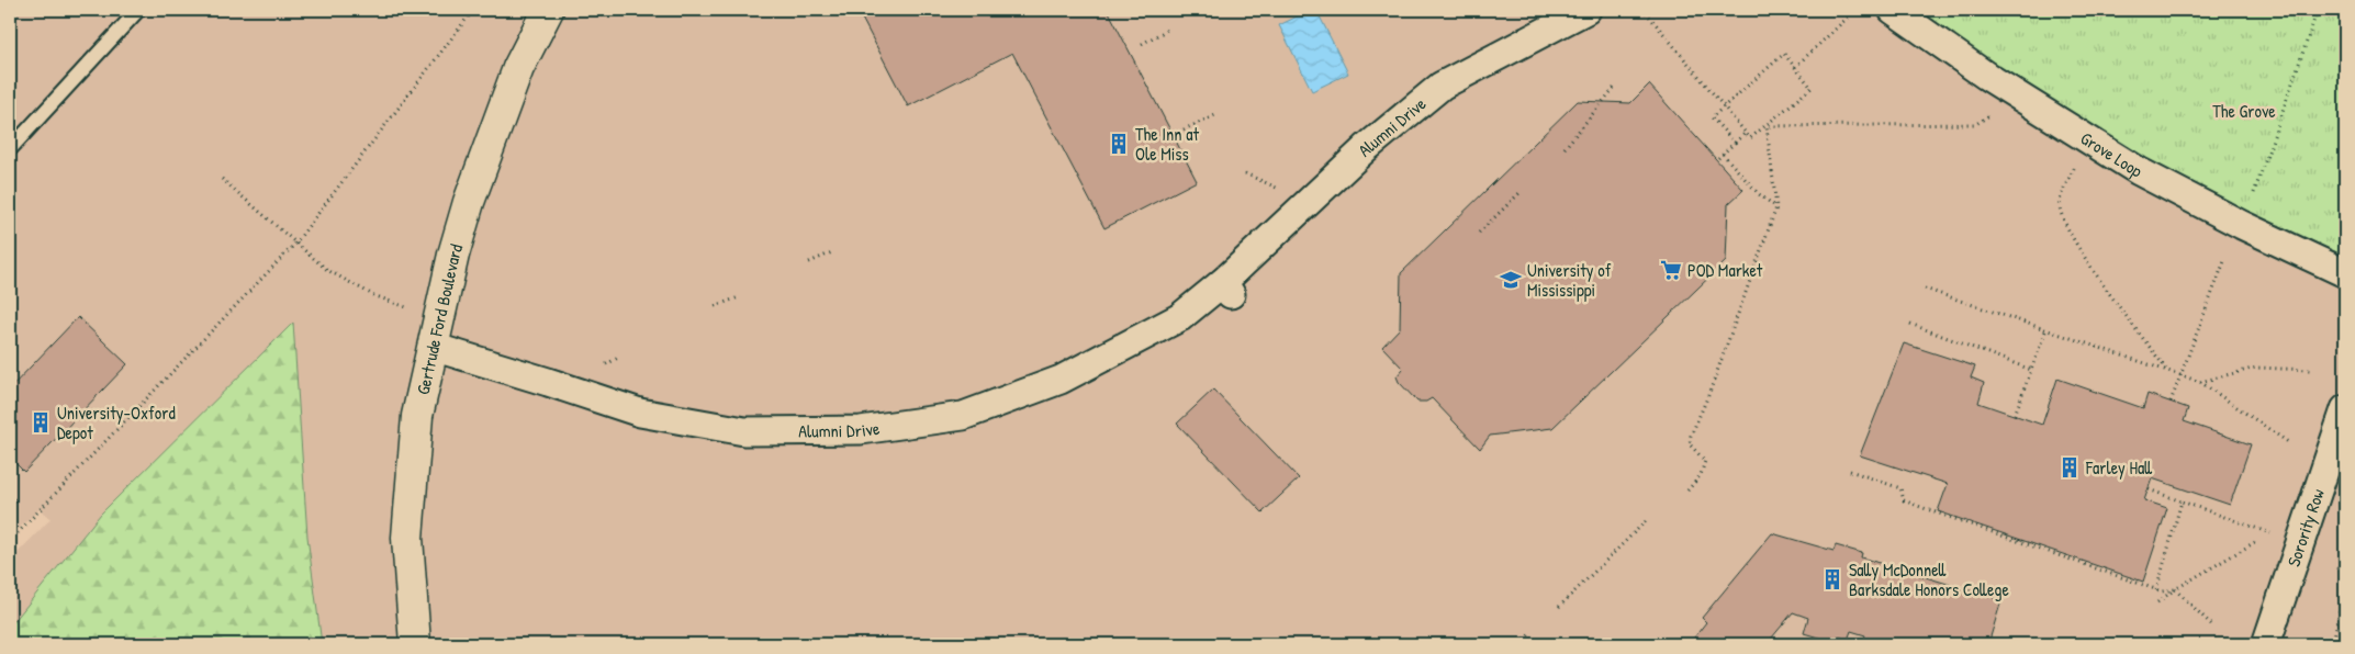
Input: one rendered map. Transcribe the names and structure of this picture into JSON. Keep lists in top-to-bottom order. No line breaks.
{"streets":{"street":["Alumni Drive","Grove Loop","Gertrude Ford Boulevard","Sorority Row"]},"crossings":[["Alumni Drive","Gertrude Ford Boulevard"]],"parks":["The Grove"],"places":{"building":["The Inn at Ole Miss","University-Oxford Depot","Farley Hall","Sally McDonnell Barksdale Honors College"],"supermarket":["POD Market"],"school or university":["University of Mississippi"]}}
